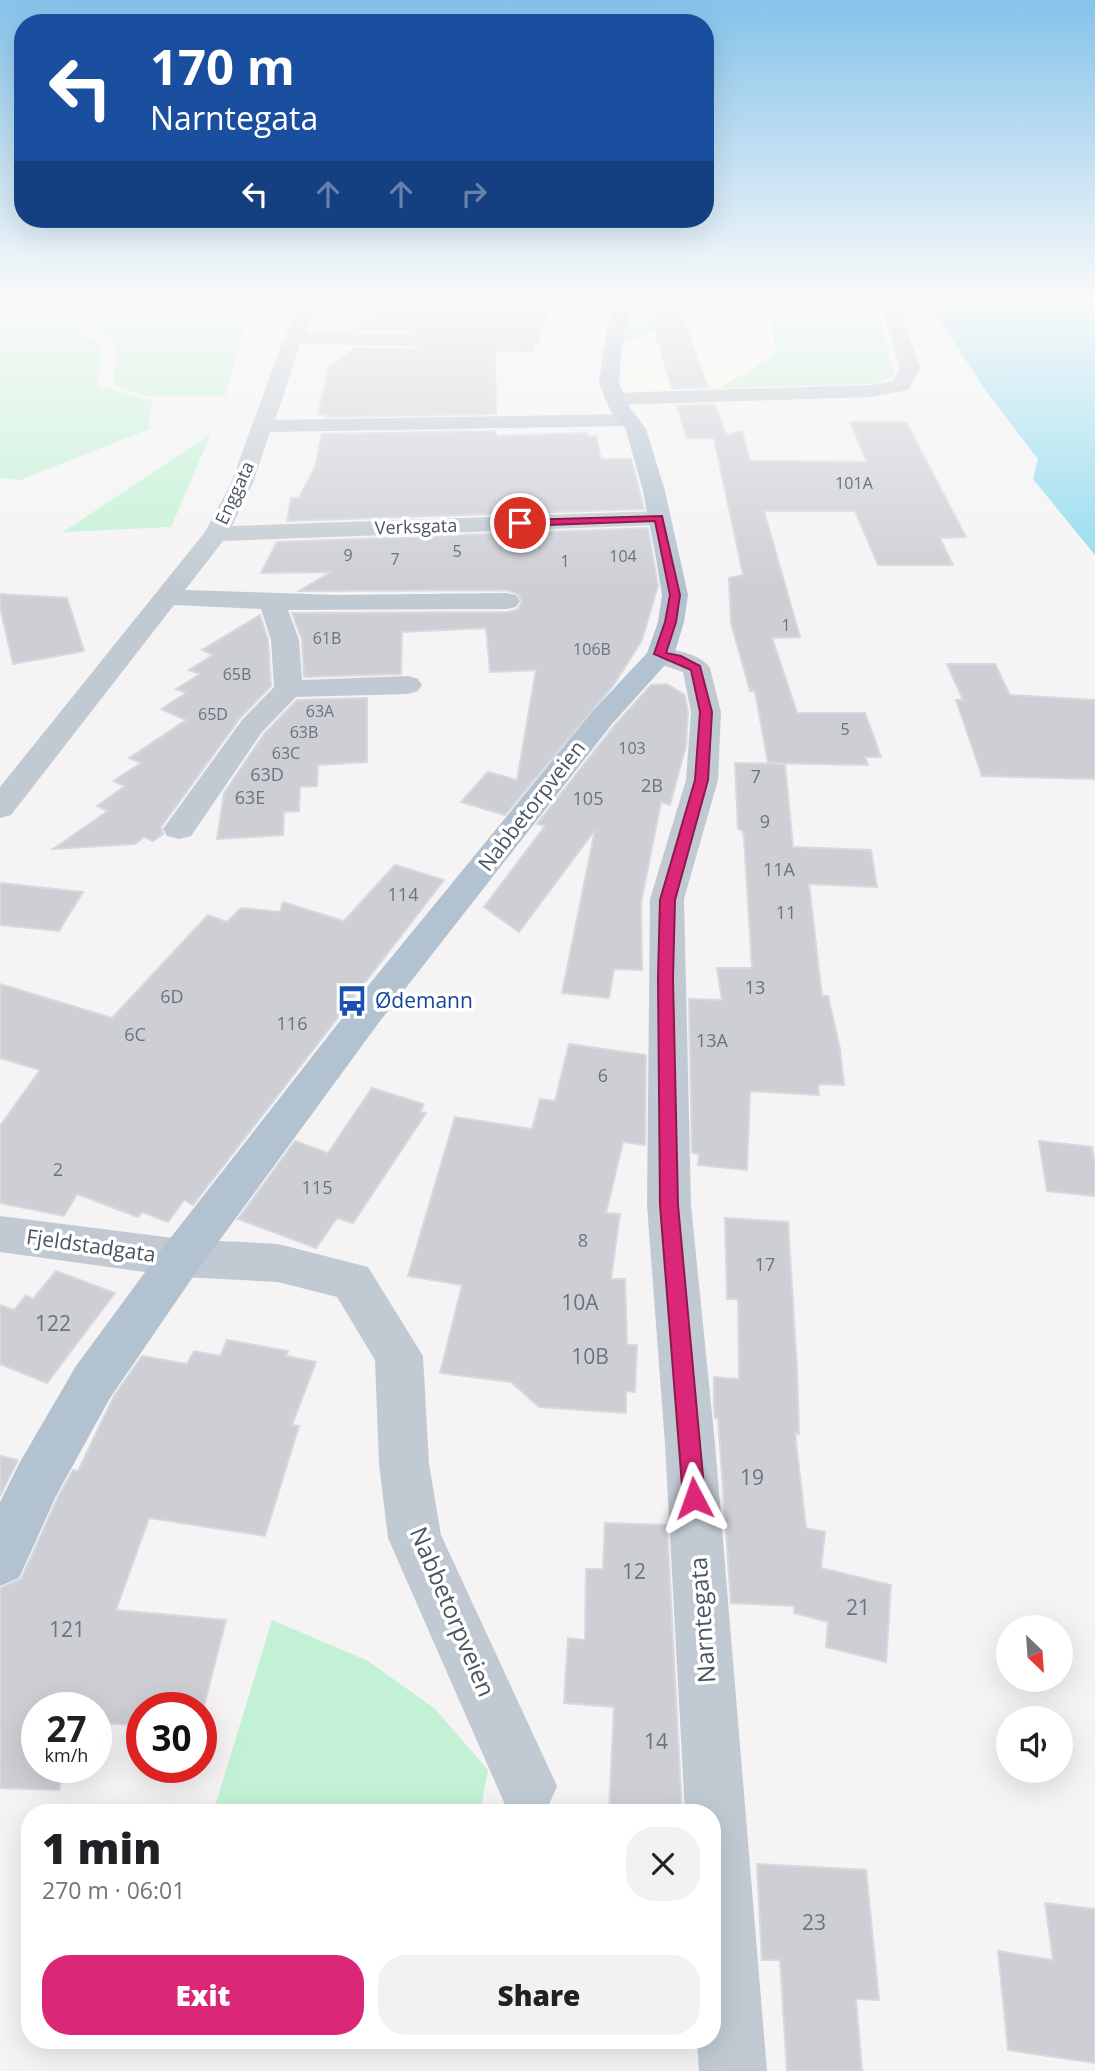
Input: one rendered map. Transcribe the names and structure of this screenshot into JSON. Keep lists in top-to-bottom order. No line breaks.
{"streets":{"main road":["Nabbetorpveien"],"street":["Enggata","Verksgata","Fjeldstadgata","Narntegata"]},"crossings":[["Enggata","Verksgata"],["Verksgata","Nabbetorpveien"],["Nabbetorpveien","Fjeldstadgata"],["Nabbetorpveien","Narntegata"]],"places":{"bus stop":["Ødemann"]},"house_numbers":["101A","5","9","104","7","1","1","61B","106B","65B","63A","65D","5","63B","103","63C","63D","7","2B","63E","105","9","11A","114","11","13","6D","116","6C","13A","6","2","115","8","17","10A","122","10B","19","12","21","121","14","23"],"north":"bottom right","page":{"turn":["170 m","Narntegata"],"speed":"27 km/h","limit":"30","heading":["1 min","270 m · 06:01"],"buttons":["Exit","Share"]}}
